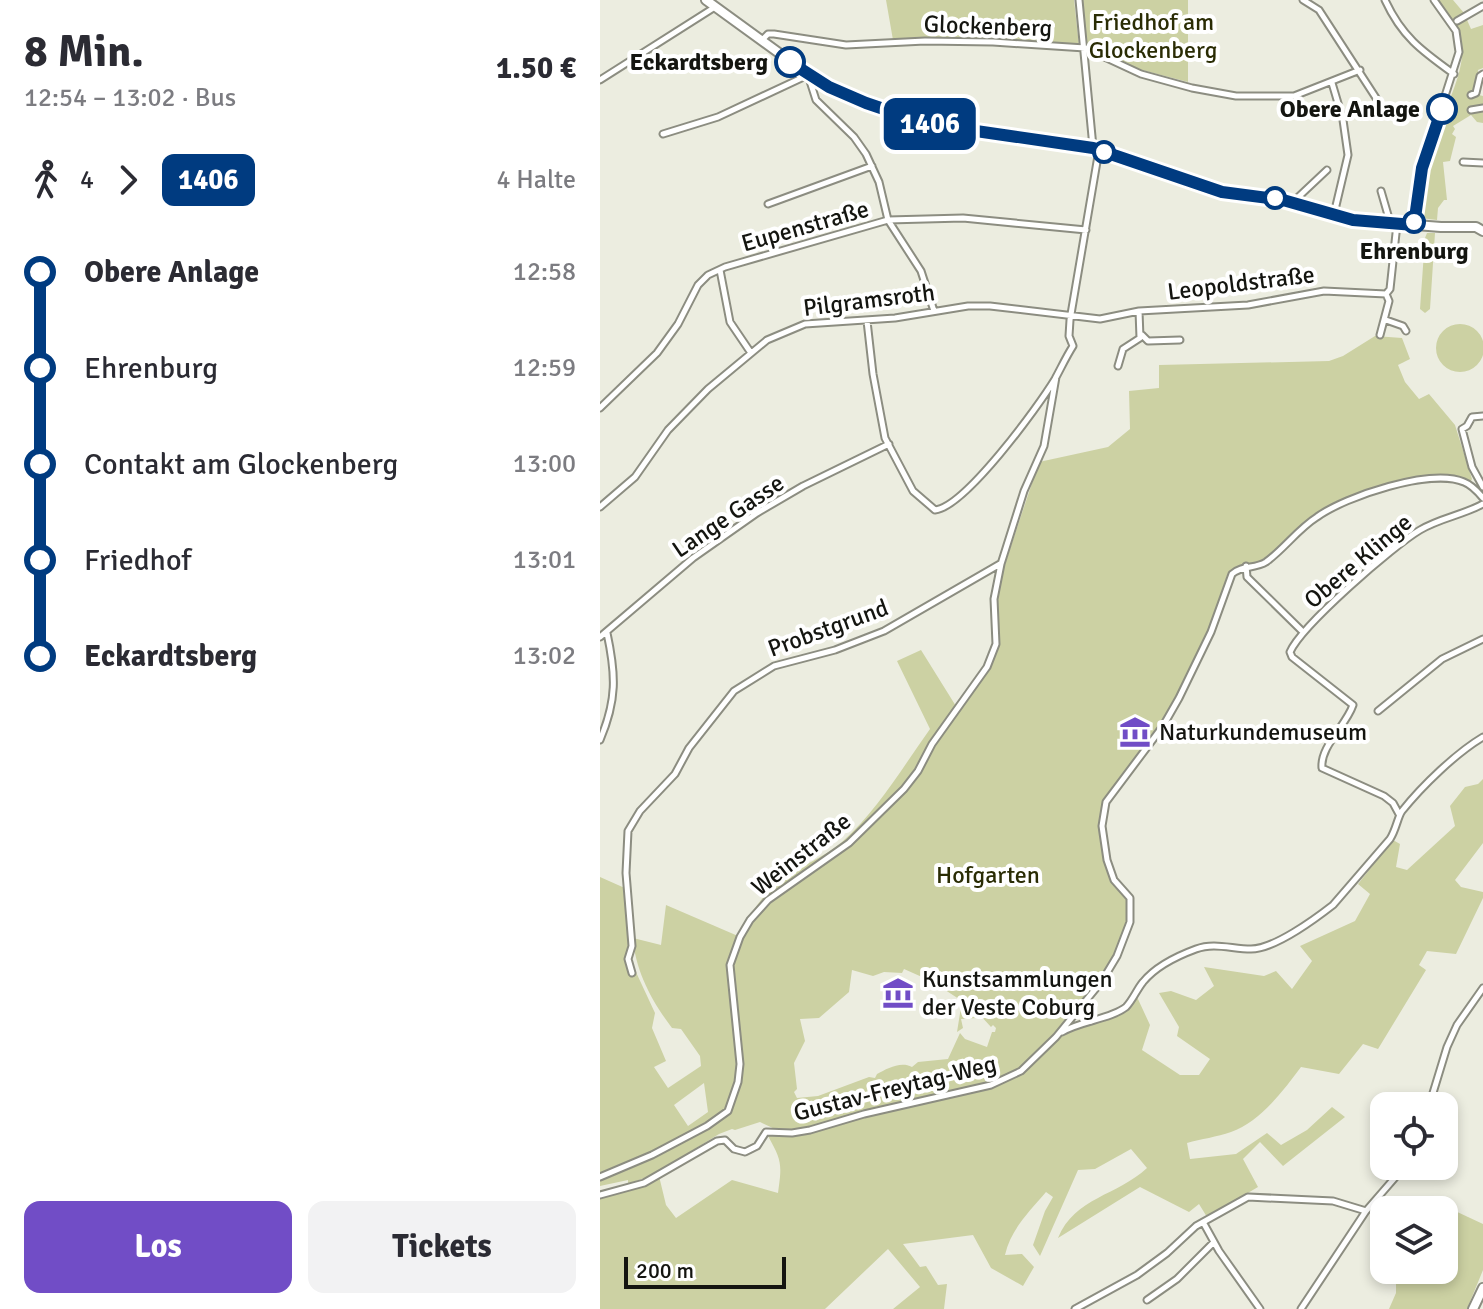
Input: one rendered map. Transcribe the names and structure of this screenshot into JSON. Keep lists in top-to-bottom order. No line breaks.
{"streets":{"street":["Glockenberg","Eupenstraße","Leopoldstraße","Pilgramsroth","Lange Gasse","Obere Klinge","Probstgrund","Weinstraße","Gustav-Freytag-Weg"]},"crossings":[["Leopoldstraße","Pilgramsroth"],["Probstgrund","Weinstraße"]],"parks":["Friedhof am Glockenberg","Hofgarten"],"places":{"other":["Eckardtsberg","Obere Anlage","Ehrenburg"],"museum":["Naturkundemuseum","Kunstsammlungen der Veste Coburg"]},"lines":["bus line 1406"],"scale_bar":"200 m","page":{"heading":["8 Min.","12:54 – 13:02 · Bus","1.50 €"],"on_map":"1406","legs":["4","1406","4 Halte"],"list":[{"name":"Obere Anlage","value":"12:58"},{"name":"Ehrenburg","value":"12:59"},{"name":"Contakt am Glockenberg","value":"13:00"},{"name":"Friedhof","value":"13:01"},{"name":"Eckardtsberg","value":"13:02"}],"buttons":["Los","Tickets"],"scale":"200 m"}}
